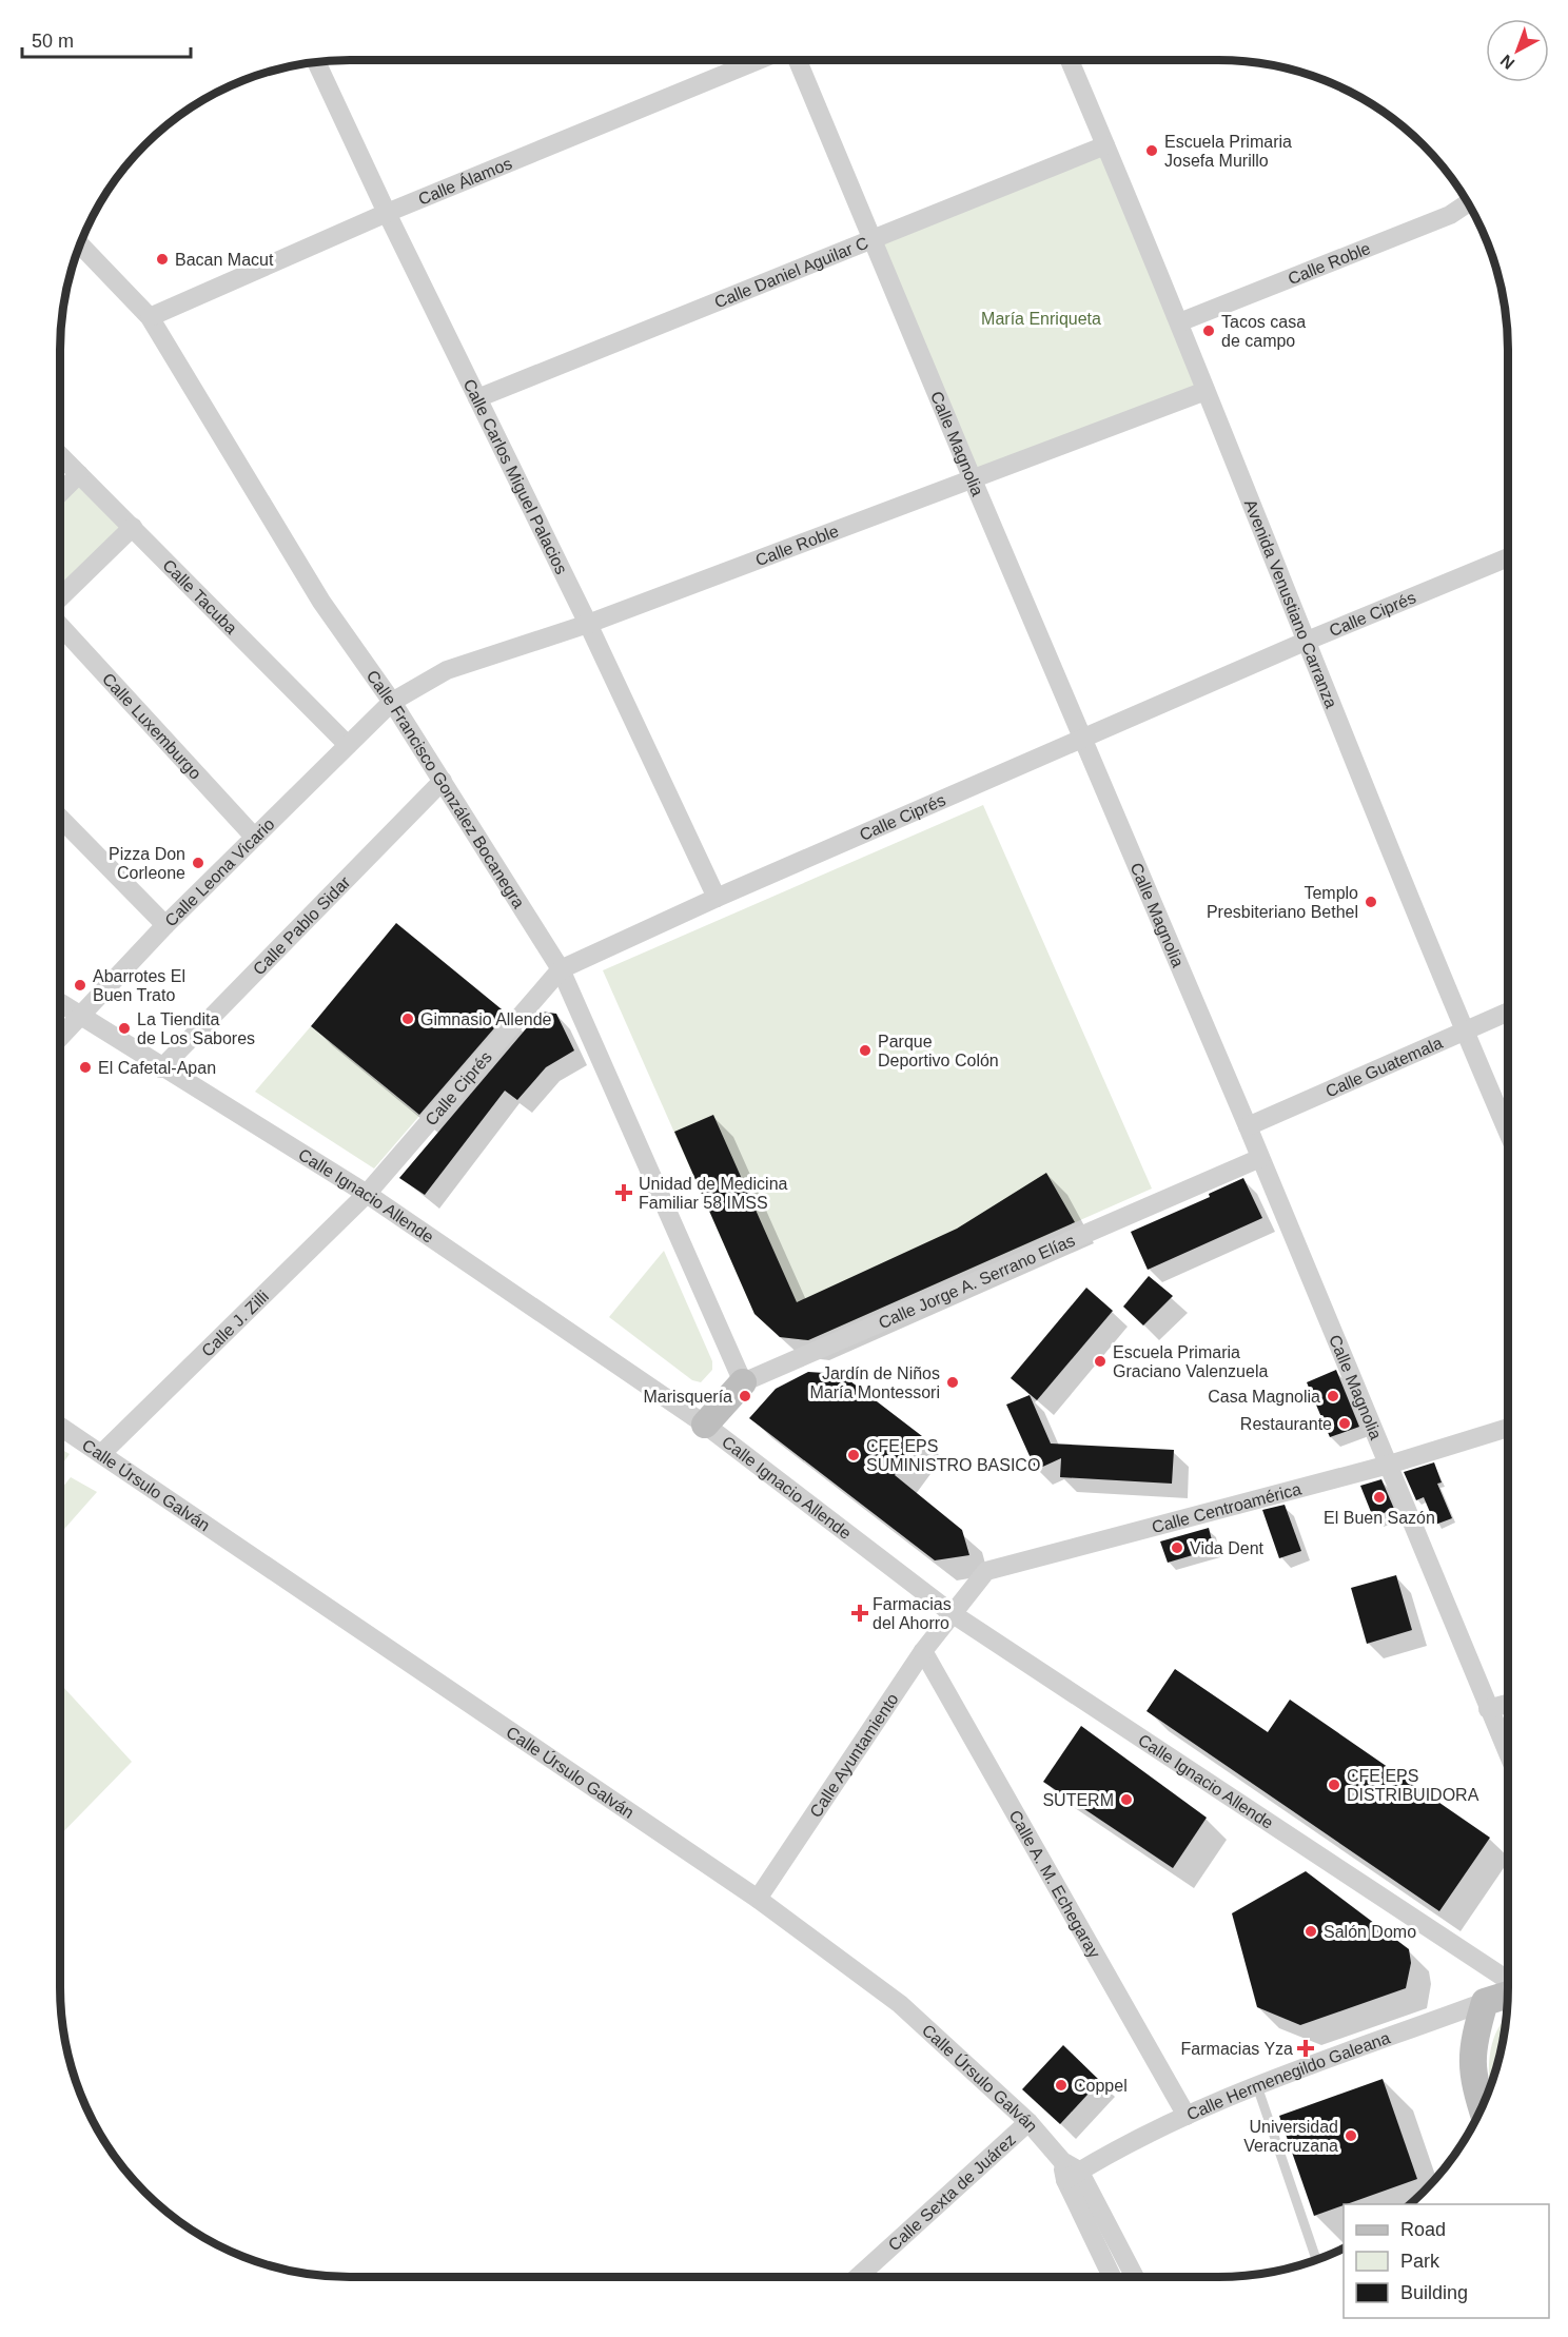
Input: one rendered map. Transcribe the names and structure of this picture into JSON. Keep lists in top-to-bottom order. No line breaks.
{"streets":{"main road":["Calle Jorge A. Serrano Elías","Calle Hermenegildo Galeana"],"street":["Calle Álamos","Calle Roble","Calle Daniel Aguilar C","Calle Magnolia","Calle Carlos Miguel Palacios","Calle Tacuba","Avenida Venustiano Carranza","Calle Ciprés","Calle Luxemburgo","Calle Francisco González Bocanegra","Calle Leona Vicario","Calle Pablo Sidar","Calle Guatemala","Calle Ignacio Allende","Calle J. Zilli","Calle Úrsulo Galván","Calle Centroamérica","Calle Ayuntamiento","Calle A. M. Echegaray","Calle Sexta de Juárez"]},"crossings":[["Calle Álamos","Calle Carlos Miguel Palacios"],["Calle Álamos","Calle Francisco González Bocanegra"],["Calle Roble","Calle Magnolia"],["Calle Roble","Calle Carlos Miguel Palacios"],["Calle Roble","Avenida Venustiano Carranza"],["Calle Roble","Calle Francisco González Bocanegra"],["Calle Roble","Calle Leona Vicario"],["Calle Daniel Aguilar C","Calle Magnolia"],["Calle Daniel Aguilar C","Calle Carlos Miguel Palacios"],["Calle Daniel Aguilar C","Avenida Venustiano Carranza"],["Calle Magnolia","Calle Ciprés"],["Calle Magnolia","Calle Guatemala"],["Calle Magnolia","Calle Jorge A. Serrano Elías"],["Calle Magnolia","Calle Centroamérica"],["Calle Carlos Miguel Palacios","Calle Ciprés"],["Calle Tacuba","Calle Leona Vicario"],["Avenida Venustiano Carranza","Calle Ciprés"],["Avenida Venustiano Carranza","Calle Guatemala"],["Calle Ciprés","Calle Francisco González Bocanegra"],["Calle Ciprés","Calle Ignacio Allende"],["Calle Ciprés","Calle J. Zilli"],["Calle Luxemburgo","Calle Leona Vicario"],["Calle Francisco González Bocanegra","Calle Leona Vicario"],["Calle Francisco González Bocanegra","Calle Pablo Sidar"],["Calle Francisco González Bocanegra","Calle Jorge A. Serrano Elías"],["Calle Leona Vicario","Calle Ignacio Allende"],["Calle Pablo Sidar","Calle Ignacio Allende"],["Calle Ignacio Allende","Calle Jorge A. Serrano Elías"],["Calle Ignacio Allende","Calle J. Zilli"],["Calle Ignacio Allende","Calle Centroamérica"],["Calle Ignacio Allende","Calle Ayuntamiento"],["Calle J. Zilli","Calle Úrsulo Galván"],["Calle Úrsulo Galván","Calle Ayuntamiento"],["Calle Úrsulo Galván","Calle Hermenegildo Galeana"],["Calle Úrsulo Galván","Calle Sexta de Juárez"],["Calle Centroamérica","Calle Ayuntamiento"],["Calle Ayuntamiento","Calle A. M. Echegaray"],["Calle A. M. Echegaray","Calle Hermenegildo Galeana"]],"parks":["María Enriqueta"],"places":{"other":["Escuela Primaria Josefa Murillo","Bacan Macut","Tacos casa de campo","Pizza Don Corleone","Templo Presbiteriano Bethel","Abarrotes El Buen Trato","Gimnasio Allende","La Tiendita de Los Sabores","Parque Deportivo Colón","El Cafetal-Apan","Escuela Primaria Graciano Valenzuela","Jardín de Niños María Montessori","Marisquería","Casa Magnolia","Restaurante","CFE EPS SUMINISTRO BASICO","El Buen Sazón","Vida Dent","CFE EPS DISTRIBUIDORA","SUTERM","Salón Domo","Coppel","Universidad Veracruzana"],"health":["Unidad de Medicina Familiar 58 IMSS","Farmacias del Ahorro","Farmacias Yza"]},"legend":["Road","Park","Building"],"scale_bar":"50 m","north":"bottom left"}
